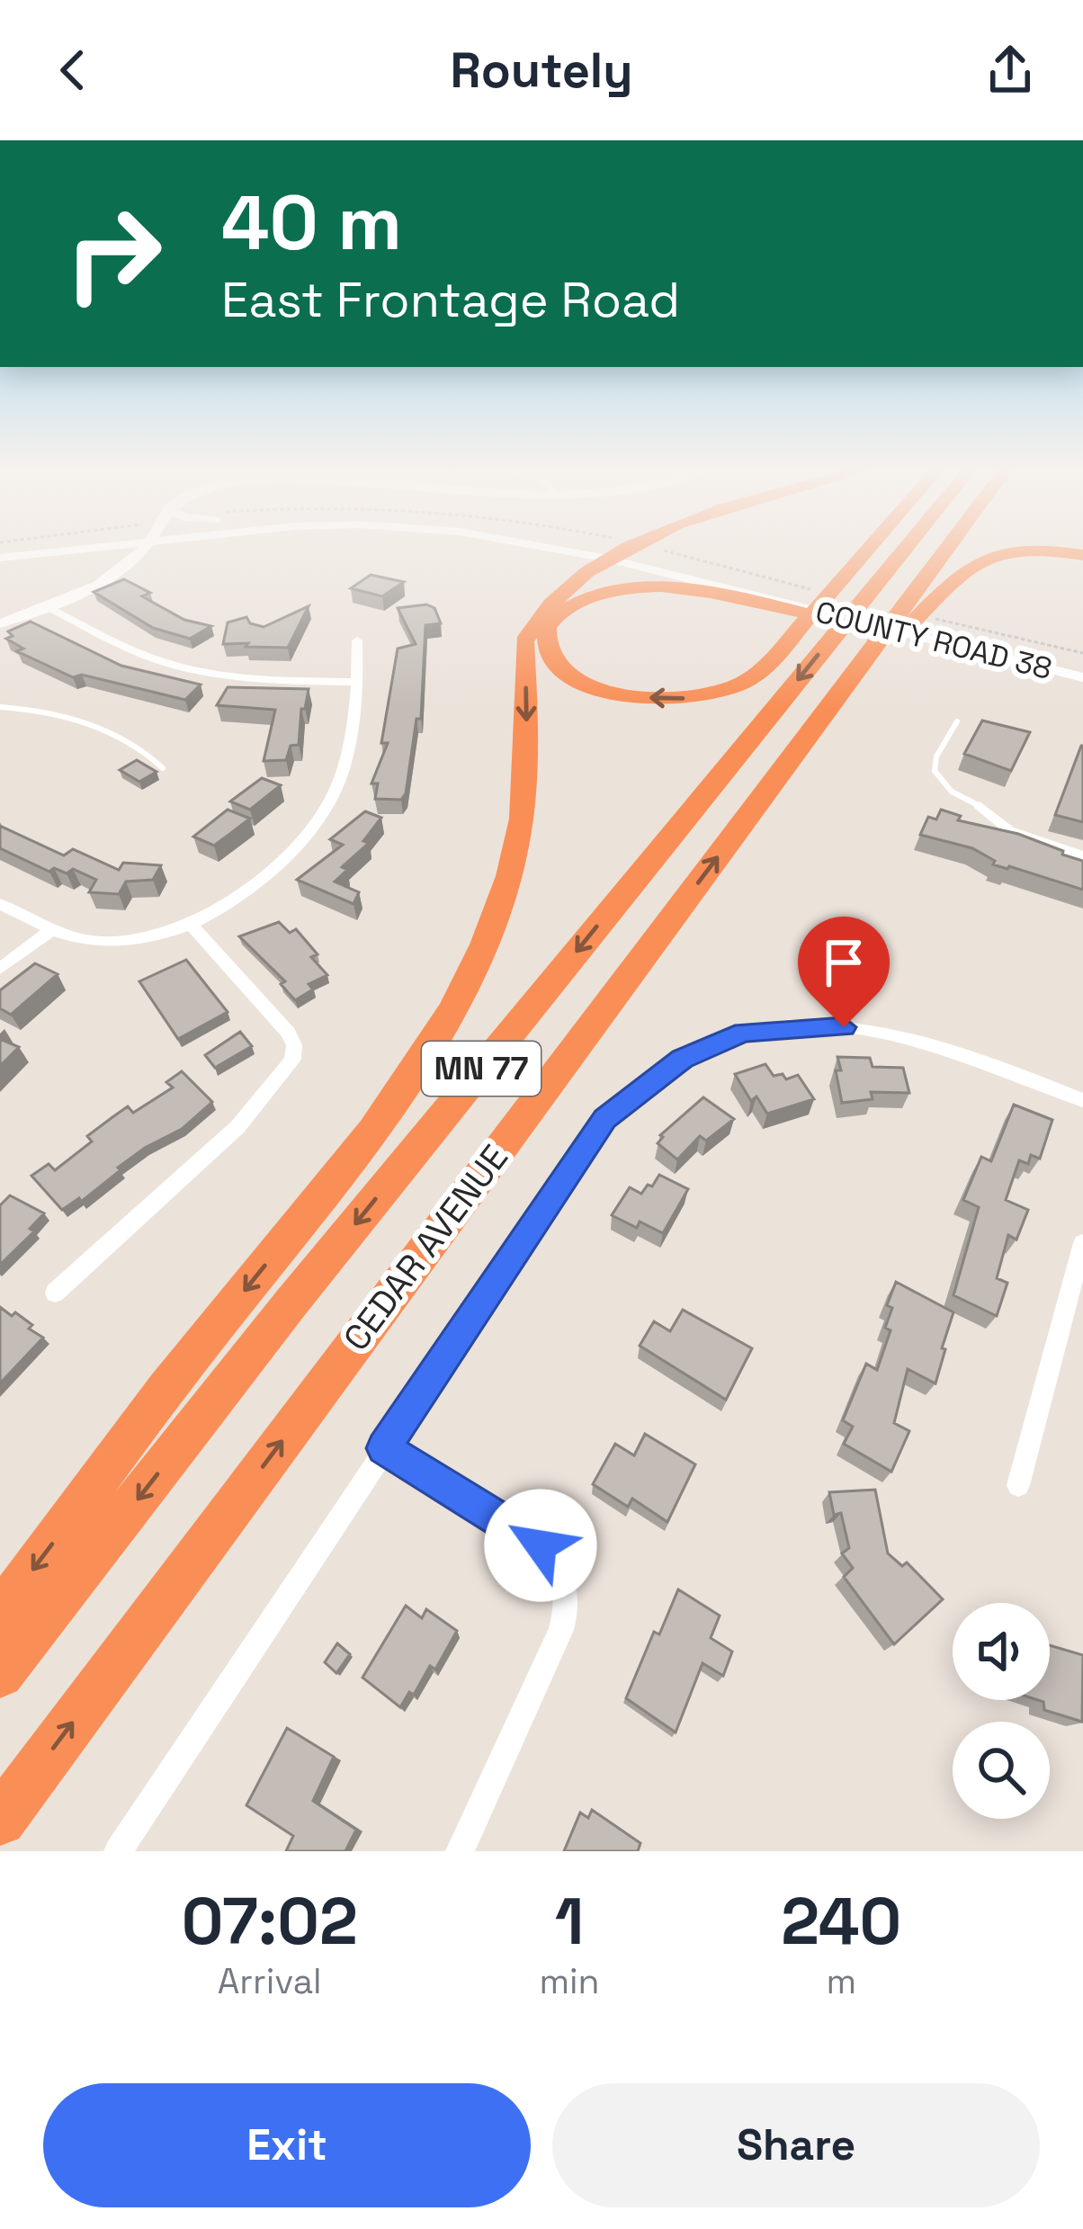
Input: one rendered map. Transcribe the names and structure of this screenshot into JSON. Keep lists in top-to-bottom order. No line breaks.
{"streets":{"highway":["MN 77","CEDAR AVENUE"],"main road":["COUNTY ROAD 38"]},"page":{"header":"Routely","turn":["40 m","East Frontage Road"],"eta":["07:02","Arrival","1","min","240","m"],"buttons":["Exit","Share"]}}
